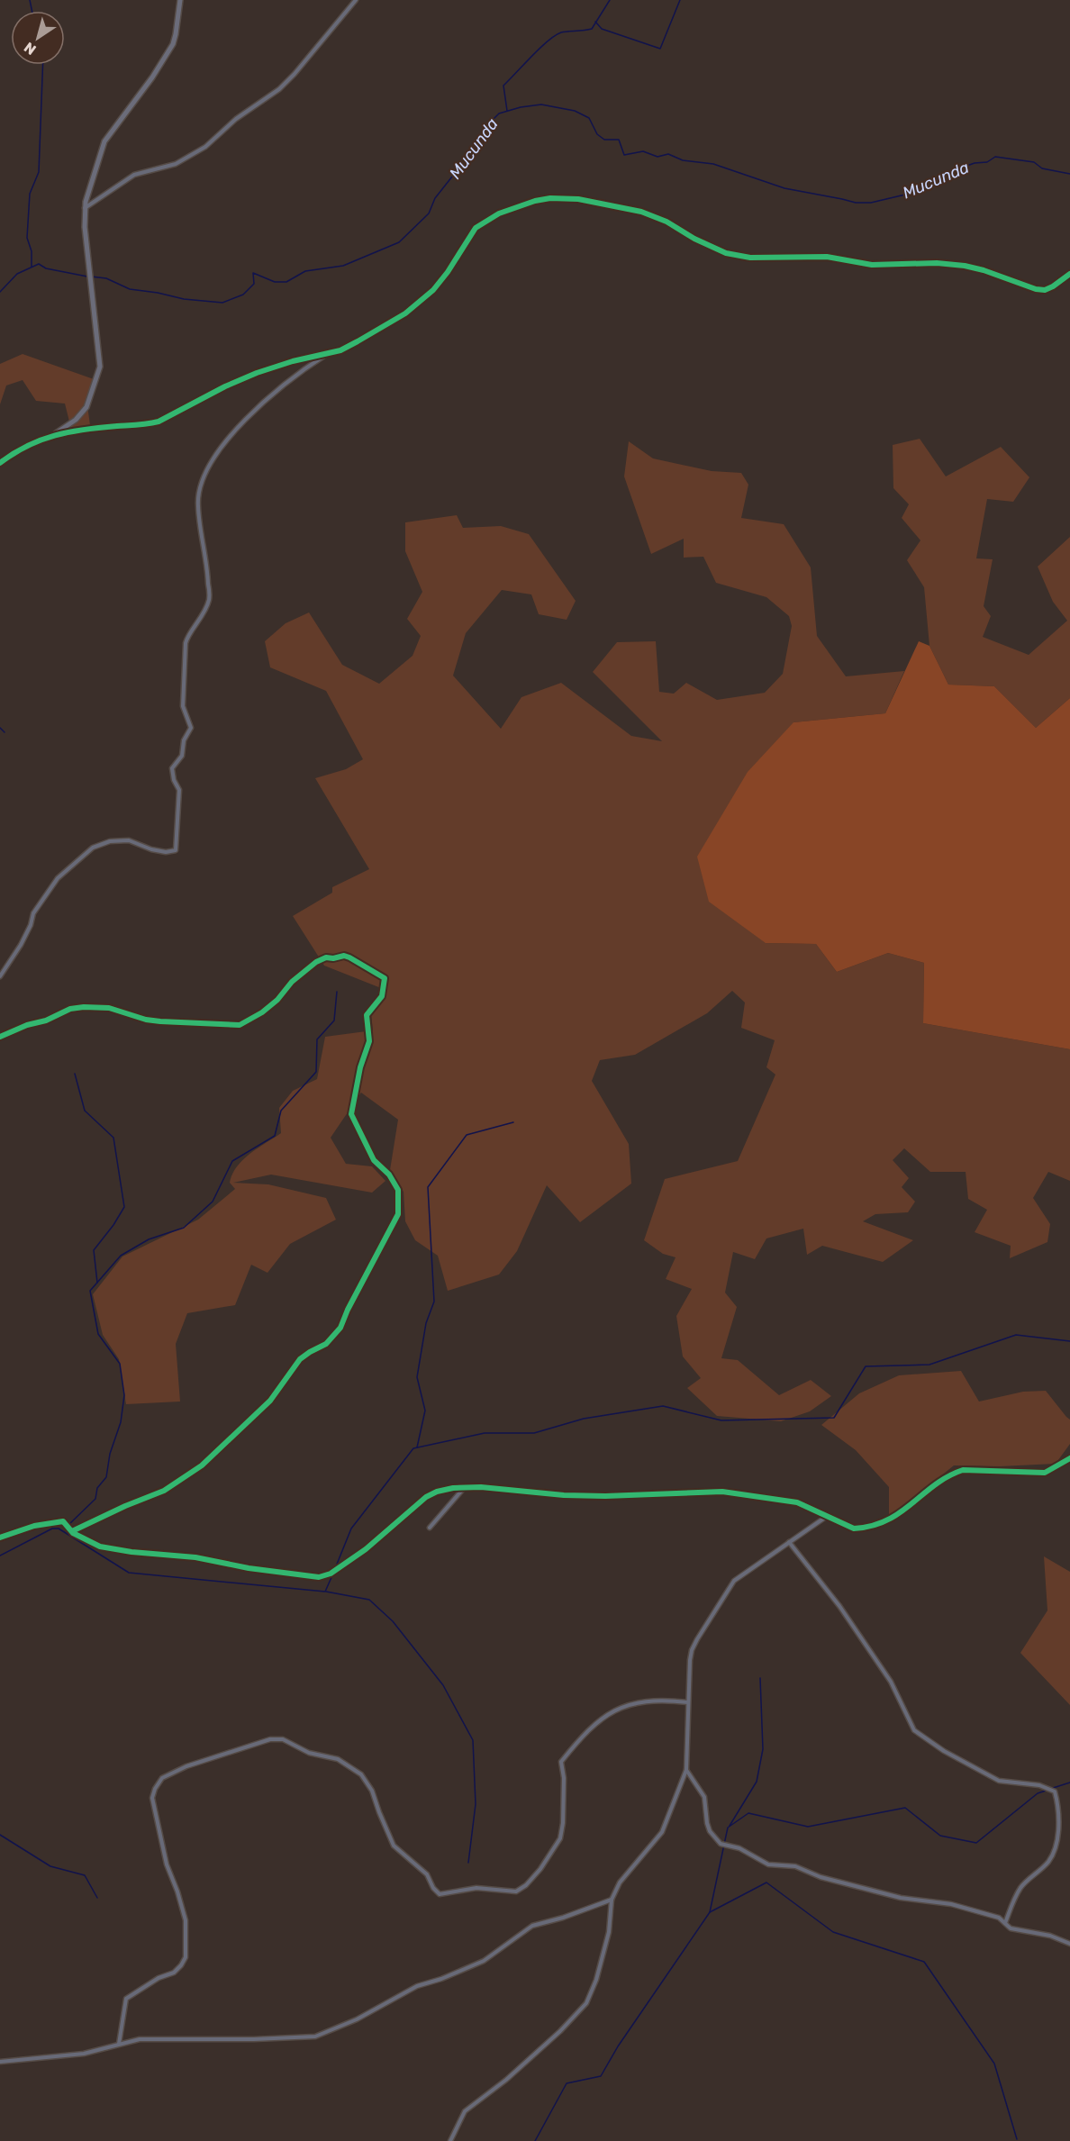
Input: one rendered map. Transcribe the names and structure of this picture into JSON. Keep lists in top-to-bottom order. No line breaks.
{"water":["Mucunda"],"north":"bottom left"}
